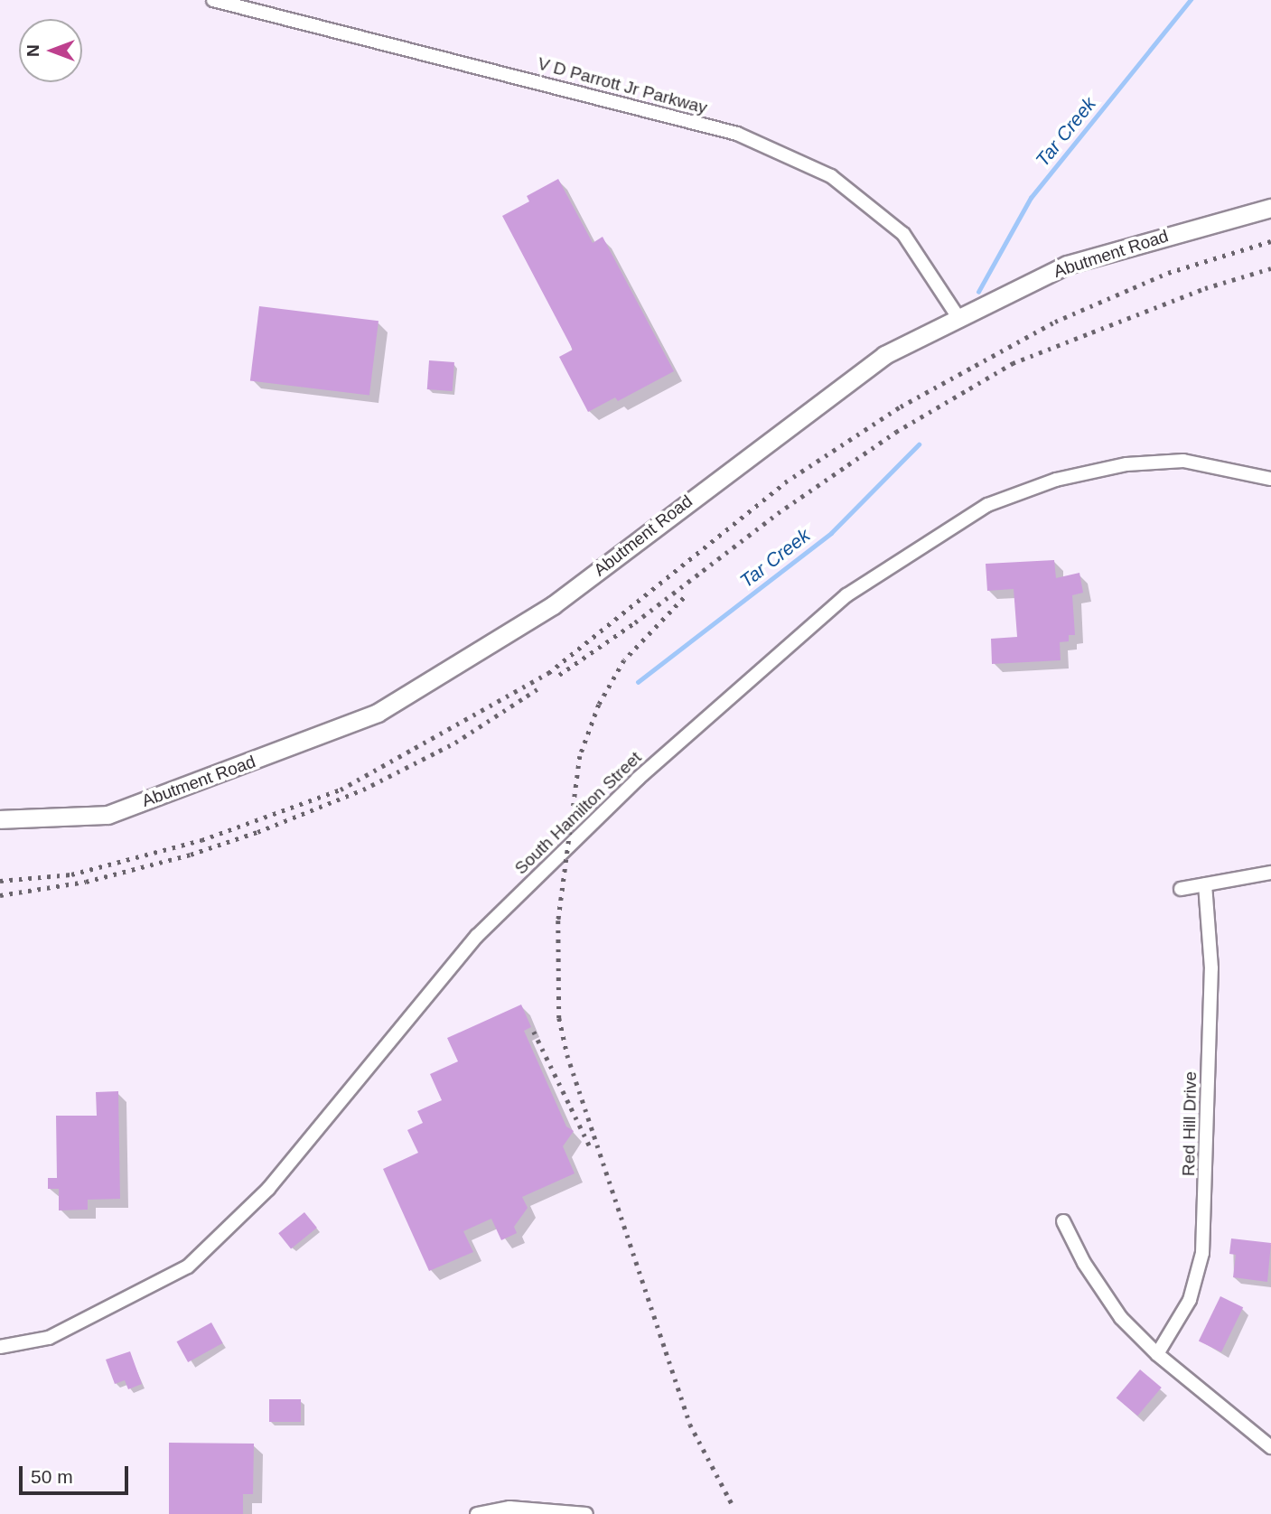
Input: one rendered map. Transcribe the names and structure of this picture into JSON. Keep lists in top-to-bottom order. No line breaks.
{"streets":{"main road":["Abutment Road"],"street":["V D Parrott Jr Parkway","South Hamilton Street","Red Hill Drive"]},"crossings":[["V D Parrott Jr Parkway","Abutment Road"]],"water":["Tar Creek"],"scale_bar":"50 m","north":"left"}
